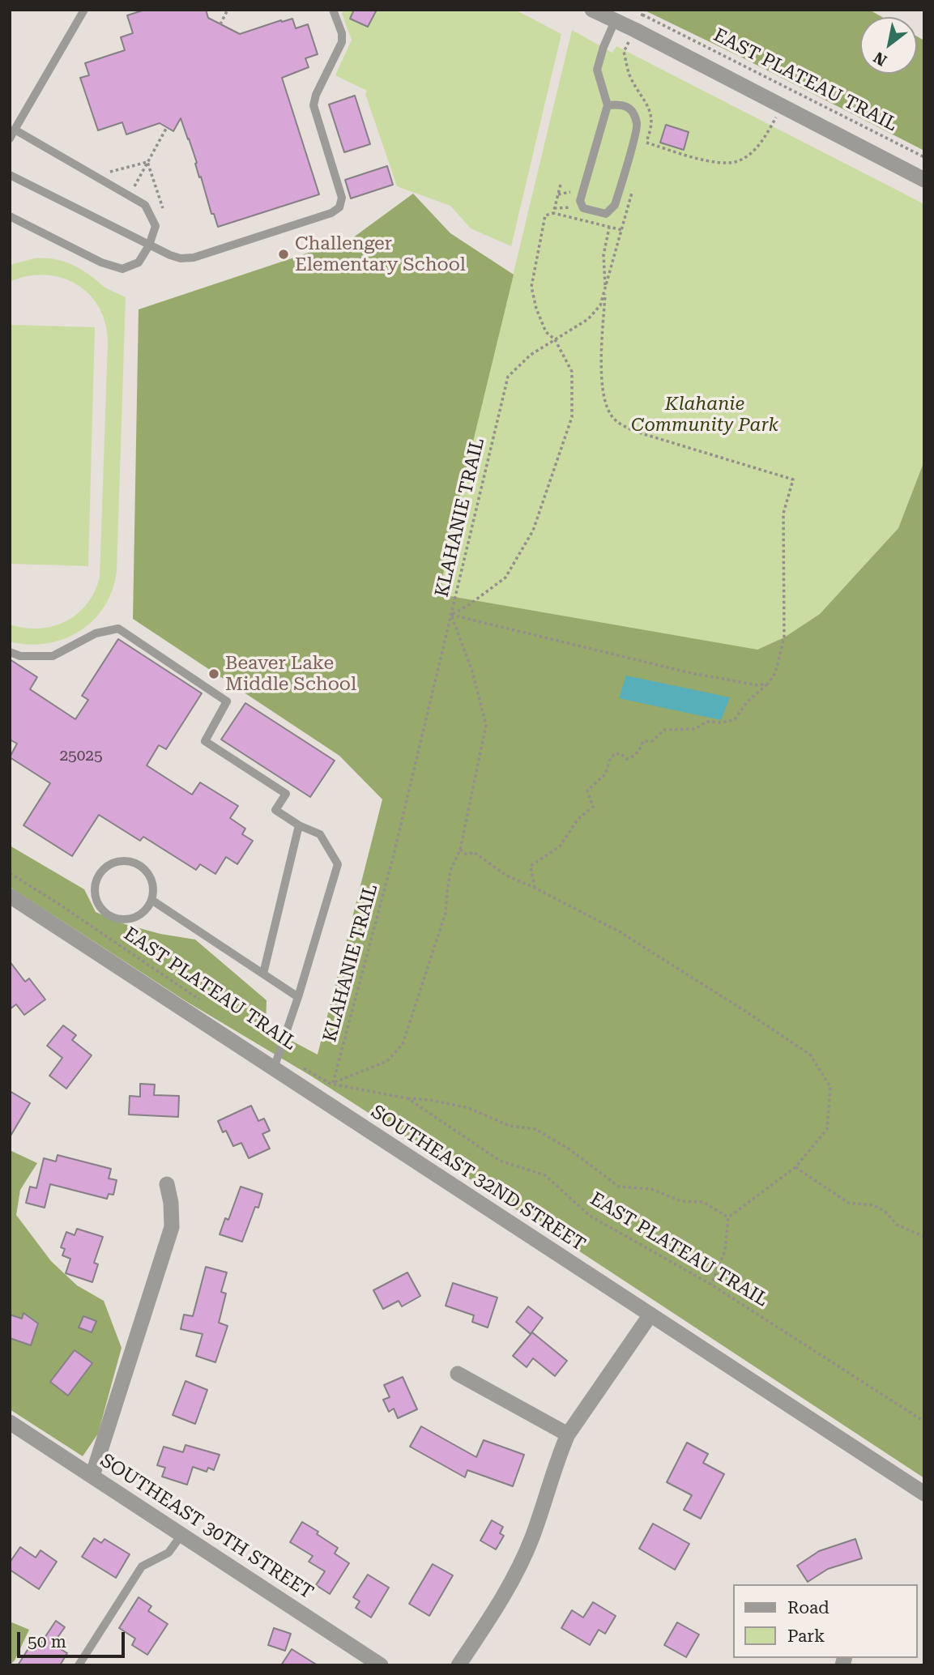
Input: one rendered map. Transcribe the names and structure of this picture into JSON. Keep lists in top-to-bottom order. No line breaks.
{"streets":{"street":["SOUTHEAST 32ND STREET","SOUTHEAST 30TH STREET"],"path":["EAST PLATEAU TRAIL","KLAHANIE TRAIL"]},"crossings":[["EAST PLATEAU TRAIL","KLAHANIE TRAIL"]],"parks":["Klahanie Community Park"],"places":["Challenger Elementary School","Beaver Lake Middle School"],"house_numbers":["25025"],"legend":["Road","Park"],"scale_bar":"50 m","north":"bottom left"}
